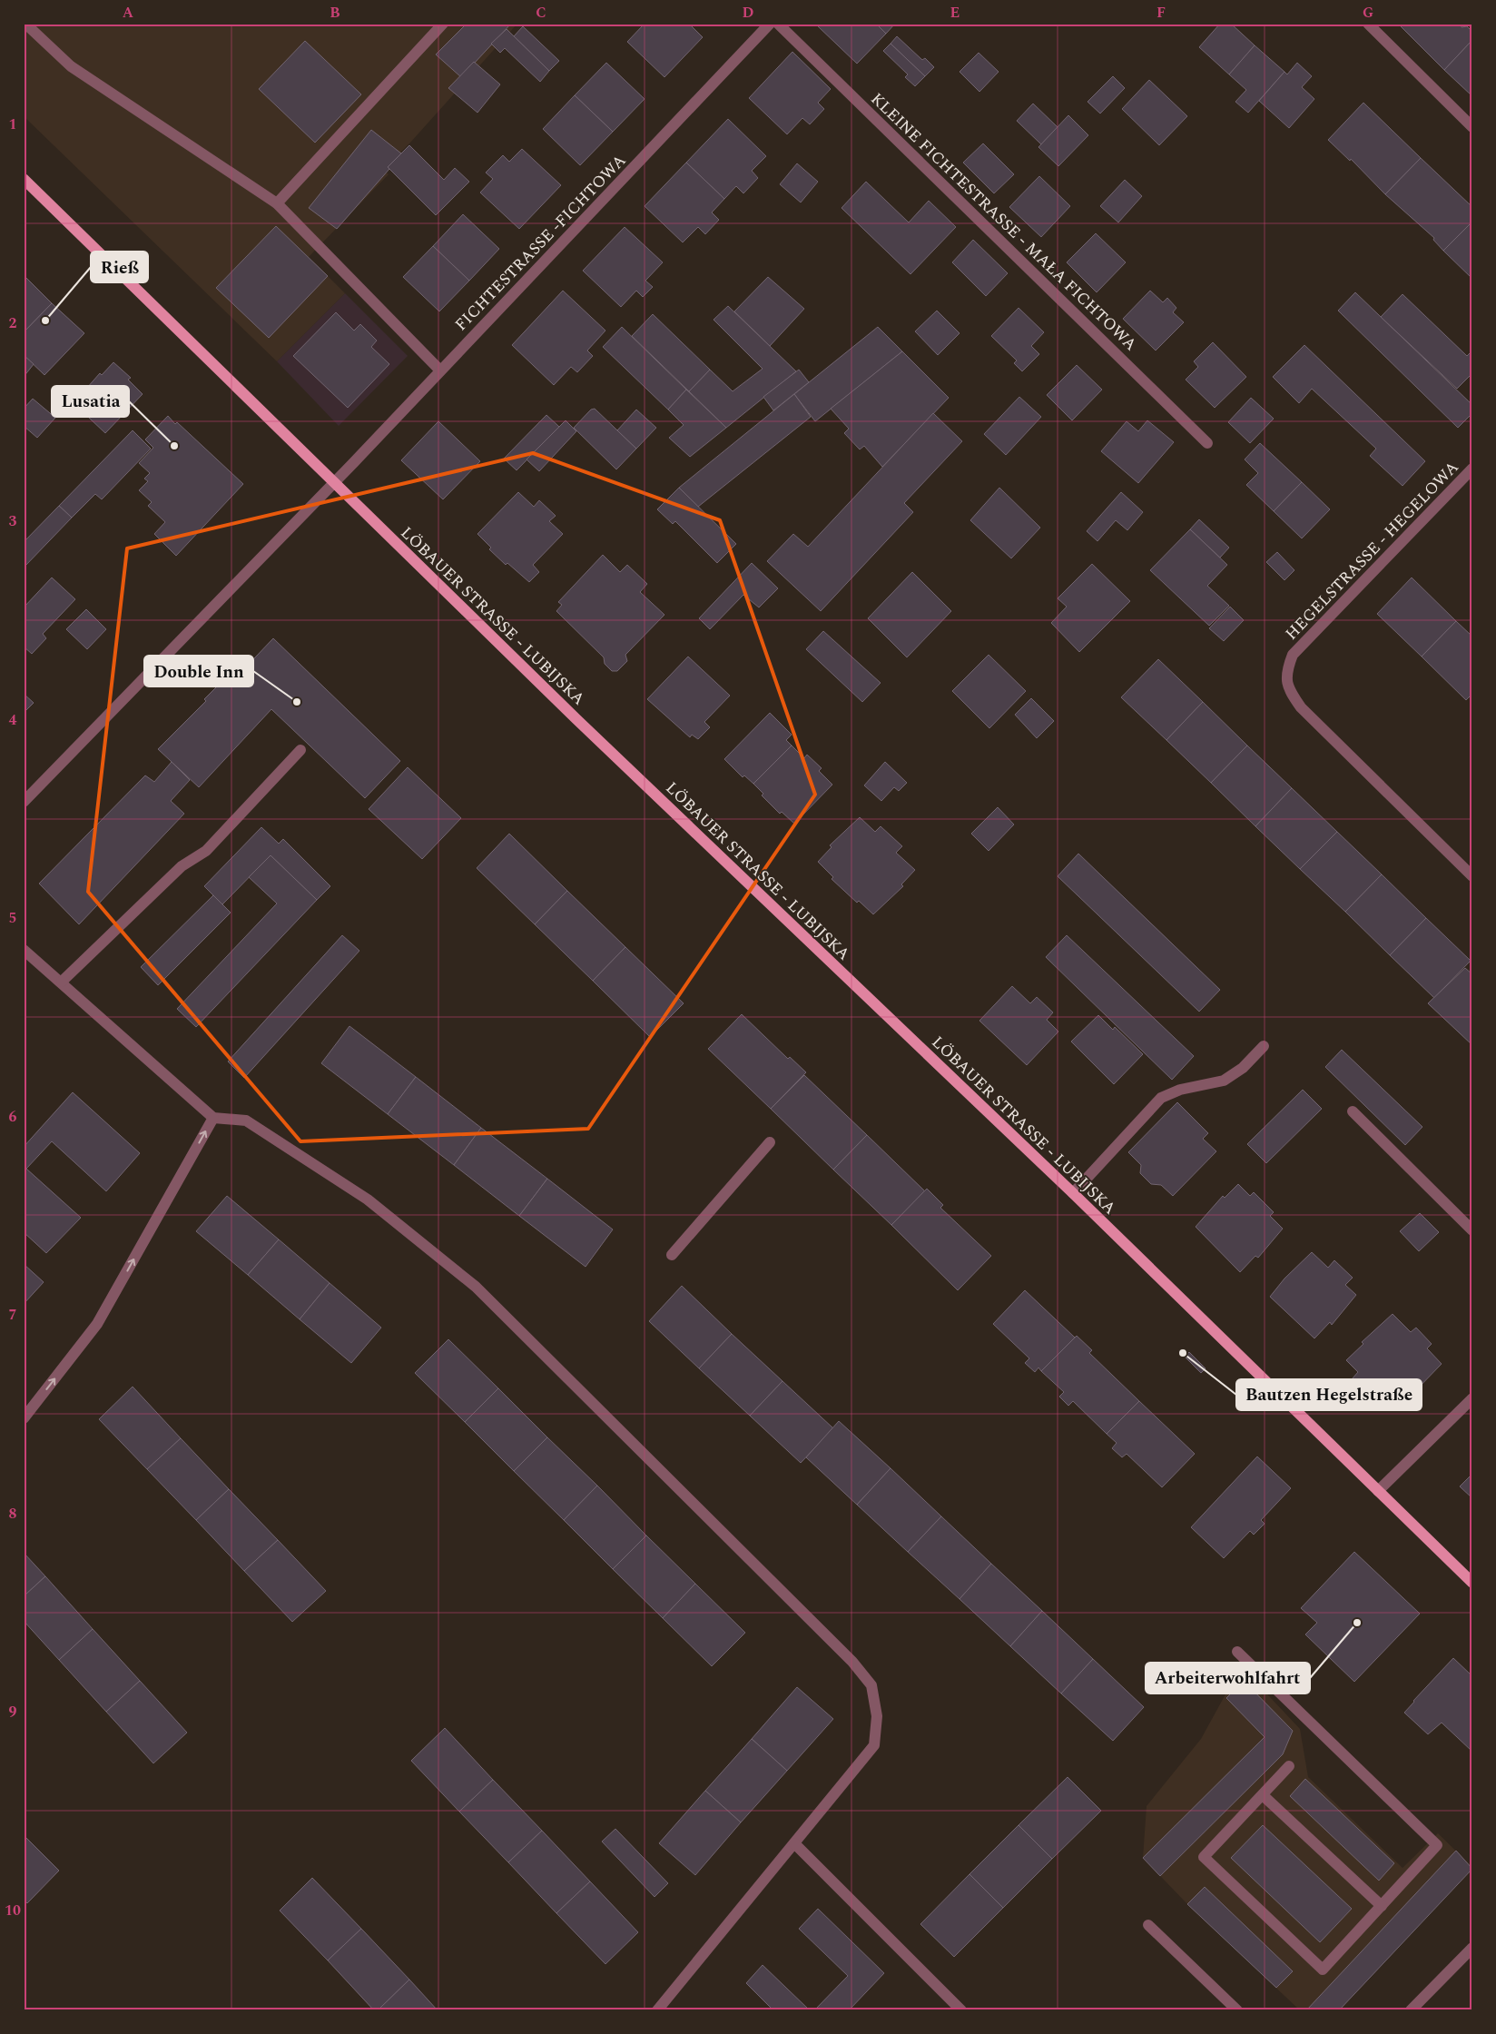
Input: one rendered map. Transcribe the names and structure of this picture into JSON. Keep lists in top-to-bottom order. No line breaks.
{"streets":{"main road":["LÖBAUER STRASSE - LUBIJSKA"],"street":["KLEINE FICHTESTRASSE - MAŁA FICHTOWA","FICHTESTRASSE -FICHTOWA","HEGELSTRASSE - HEGELOWA"]},"crossings":[["KLEINE FICHTESTRASSE - MAŁA FICHTOWA","FICHTESTRASSE -FICHTOWA"],["FICHTESTRASSE -FICHTOWA","LÖBAUER STRASSE - LUBIJSKA"]],"places":["Rieß","Lusatia","Double Inn","Bautzen Hegelstraße","Arbeiterwohlfahrt"],"grid":{"columns":["A","B","C","D","E","F","G"],"rows":["1","2","3","4","5","6","7","8","9","10"]}}
